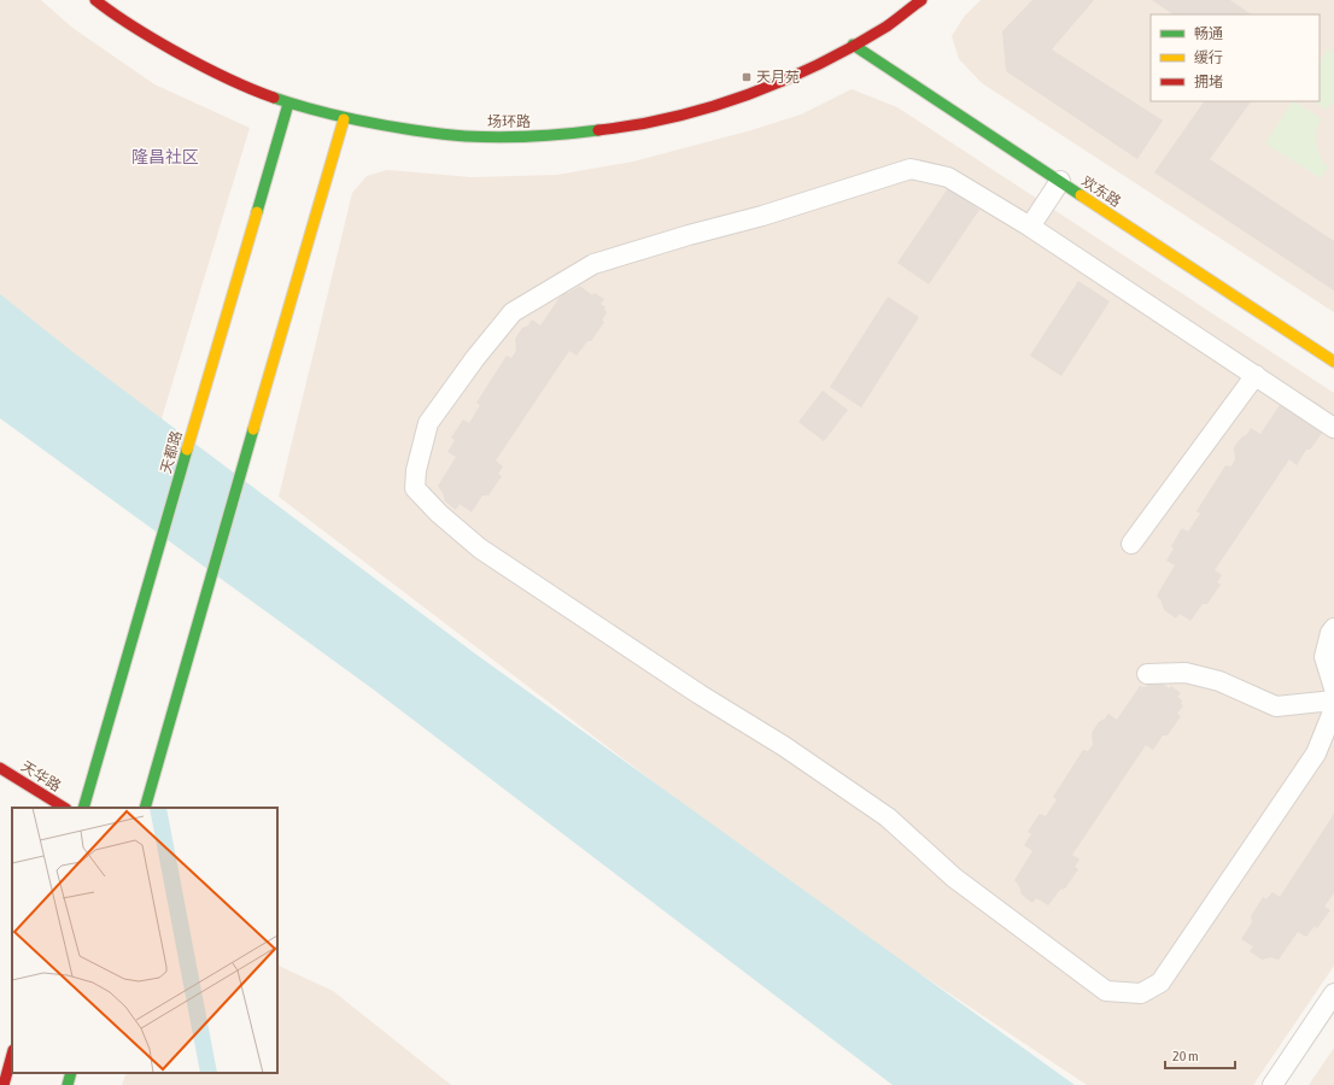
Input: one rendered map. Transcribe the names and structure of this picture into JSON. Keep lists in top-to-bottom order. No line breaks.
{"streets":{"main road":["场环路","欢东路","天都路","天华路"]},"crossings":[["场环路","欢东路"],["场环路","天都路"]],"districts":["隆昌社区"],"places":{"transit":["天月苑"]},"legend":["畅通","缓行","拥堵"],"scale_bar":"20 m"}
